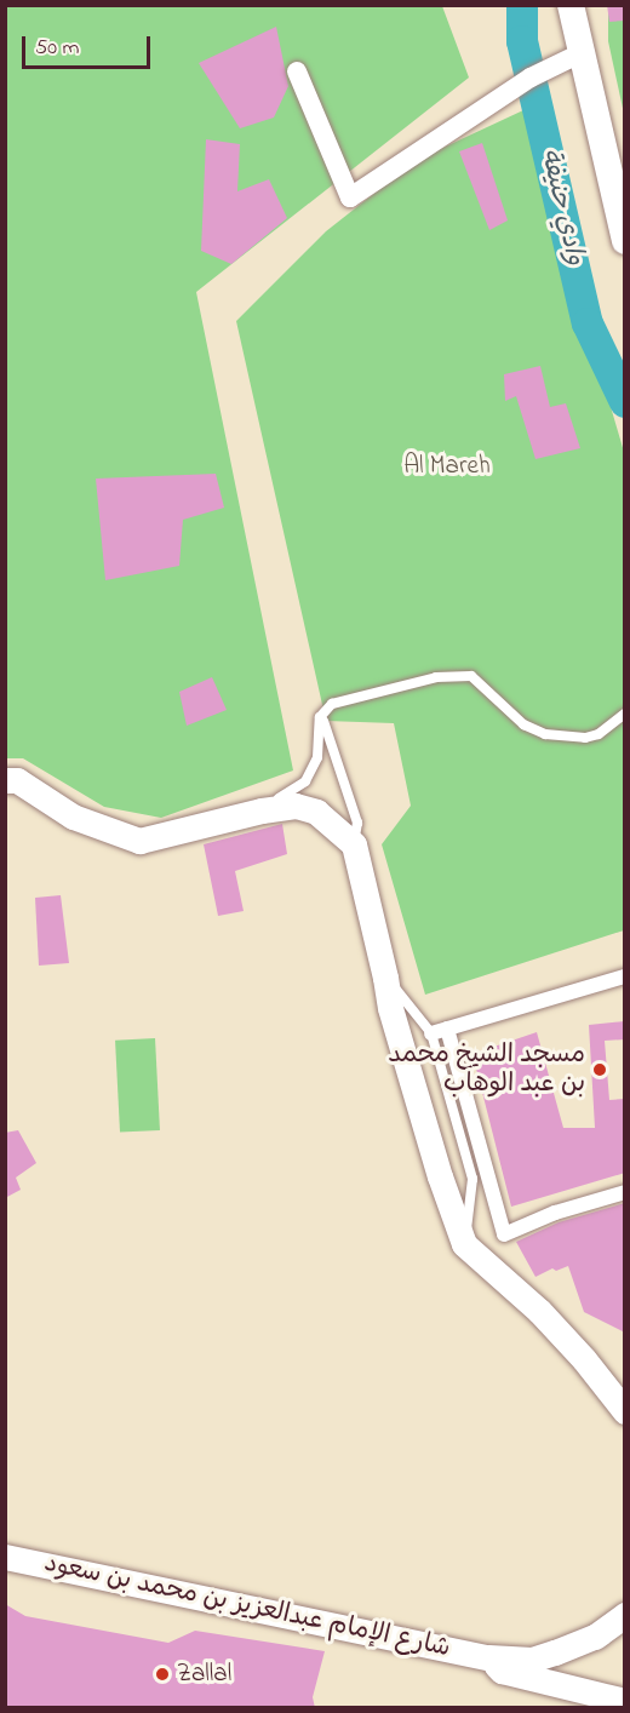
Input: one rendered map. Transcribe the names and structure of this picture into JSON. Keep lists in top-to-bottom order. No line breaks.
{"streets":{"street":["شارع الإمام عبدالعزيز بن محمد بن سعود"]},"water":["وادي حنيفة"],"parks":["Al Mareh"],"places":["مسجد الشيخ محمد بن عبد الوهاب","Zallal"],"scale_bar":"50 m"}
